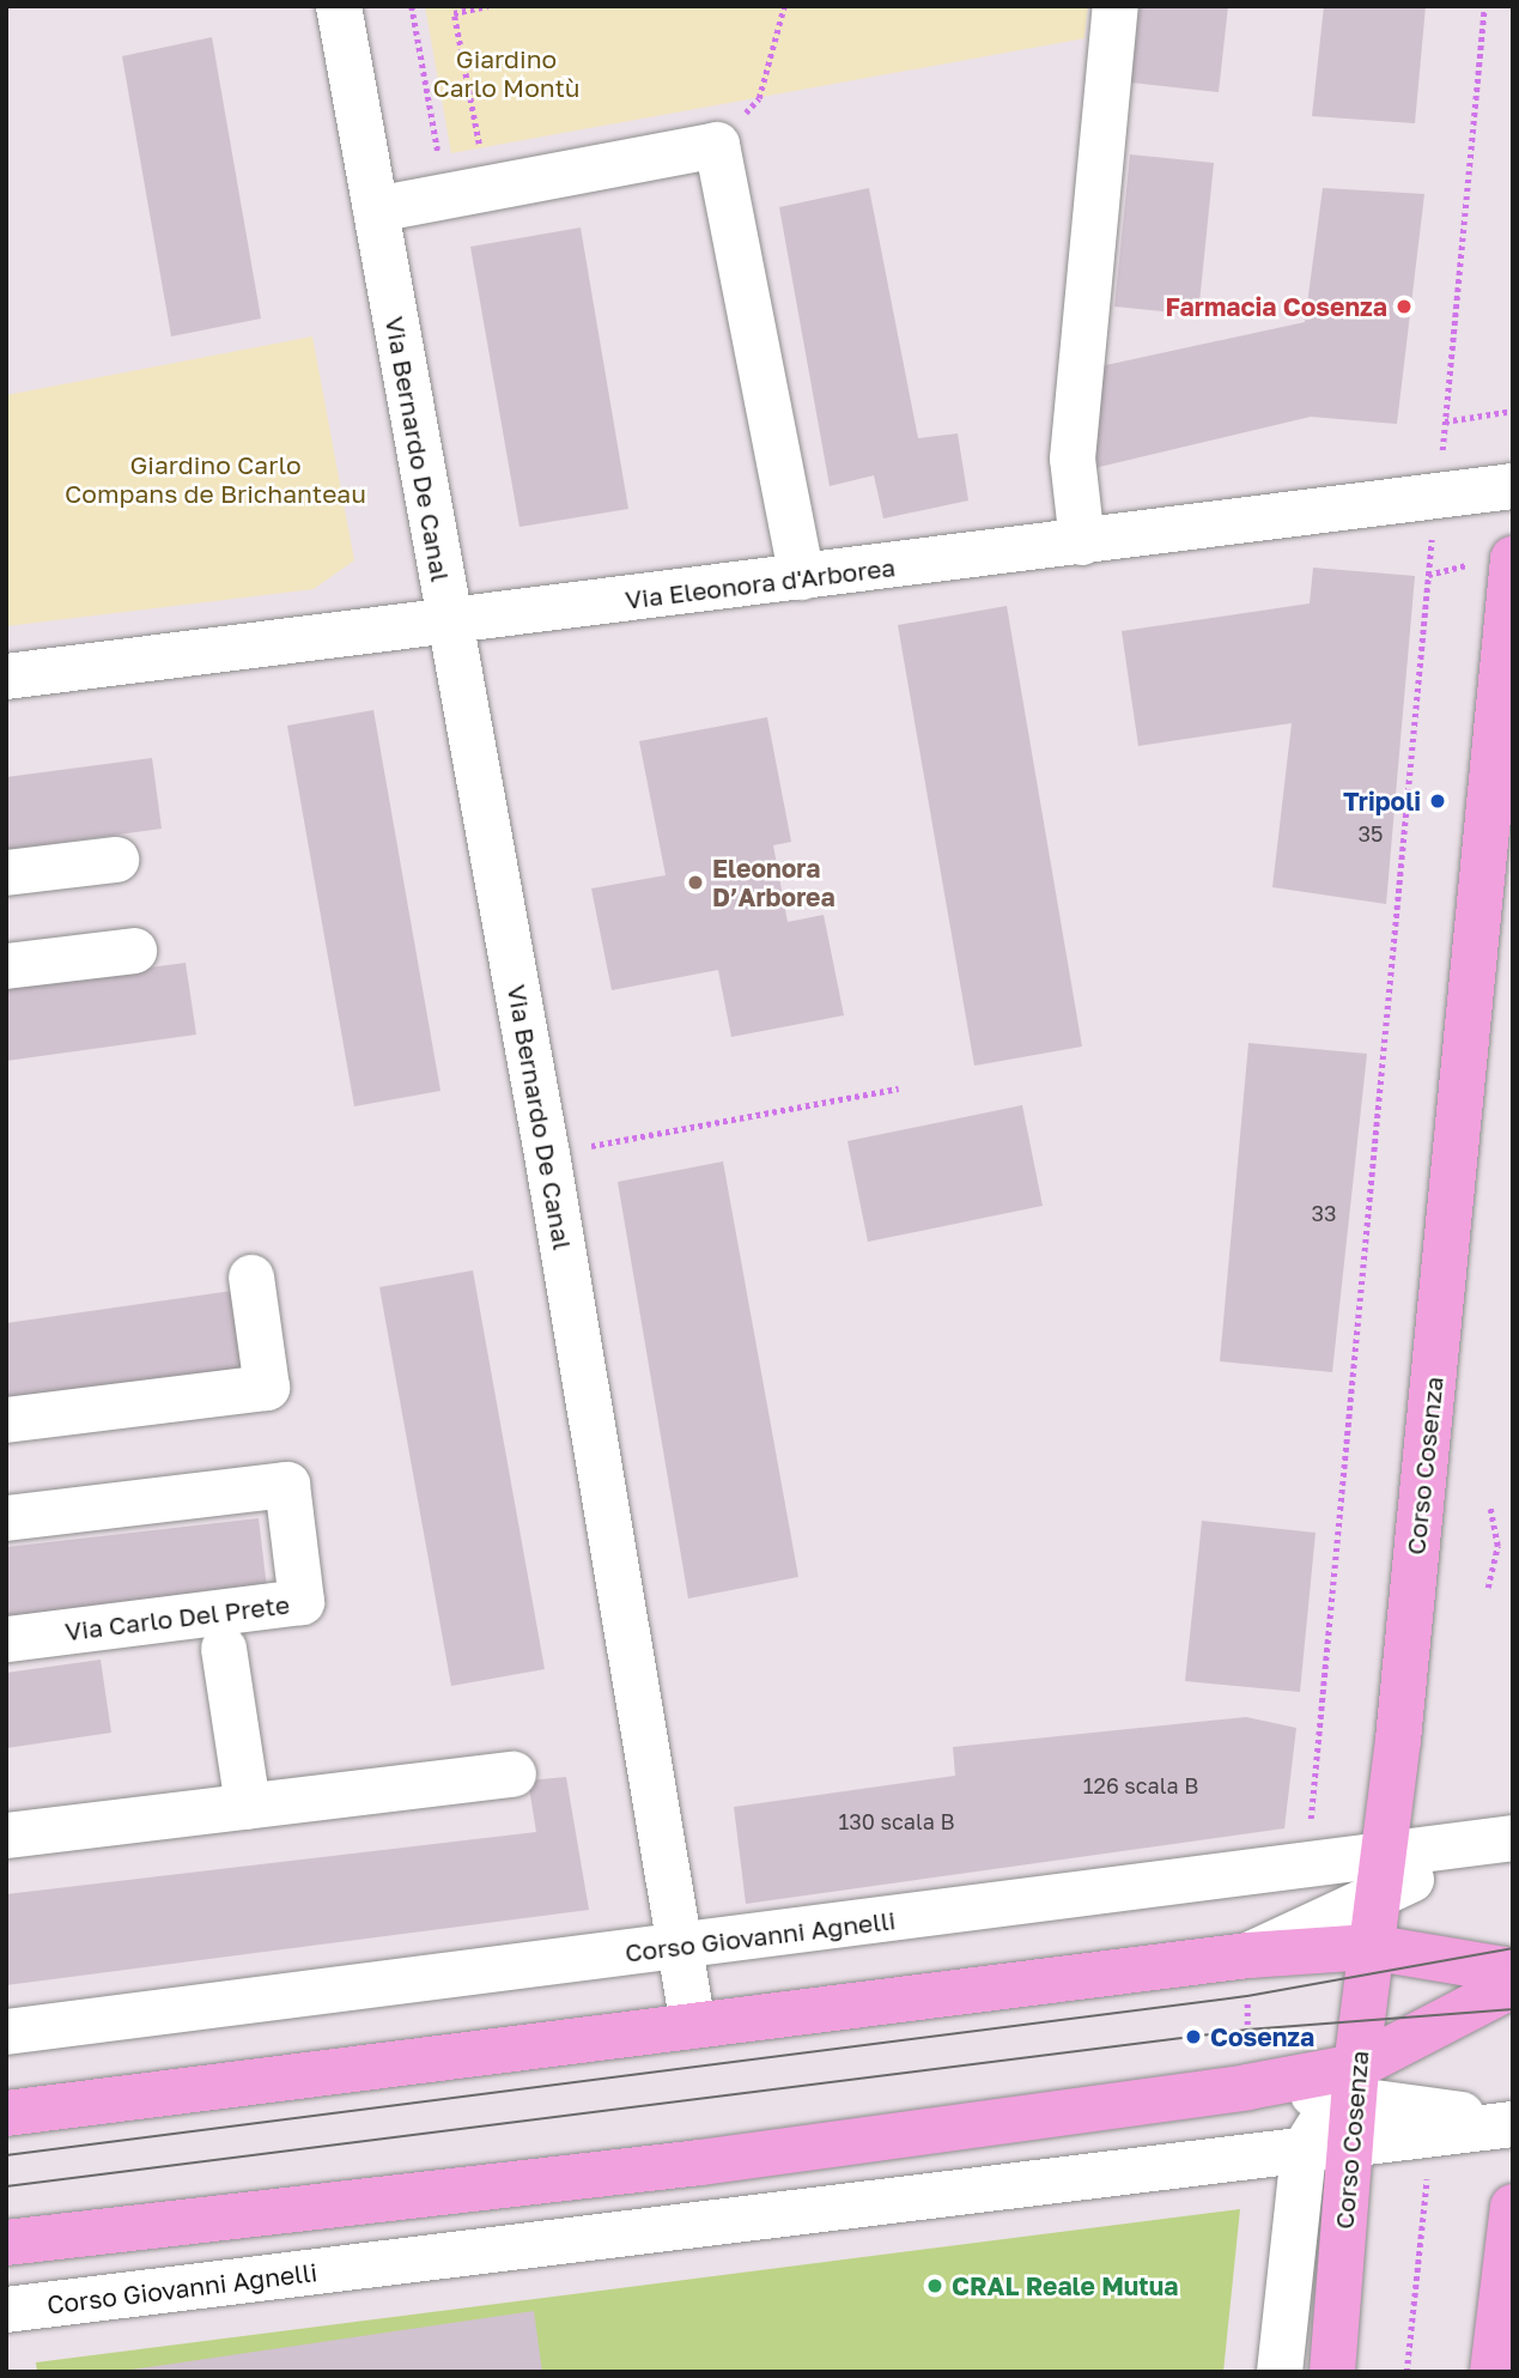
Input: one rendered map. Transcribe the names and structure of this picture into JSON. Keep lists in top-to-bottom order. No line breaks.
{"streets":{"main road":["Corso Cosenza","Corso Giovanni Agnelli"],"street":["Via Bernardo De Canal","Via Eleonora d'Arborea","Via Carlo Del Prete"]},"crossings":[["Via Bernardo De Canal","Via Eleonora d'Arborea"],["Via Bernardo De Canal","Corso Giovanni Agnelli"],["Corso Cosenza","Corso Giovanni Agnelli"]],"parks":["Giardino Carlo Montù","Giardino Carlo Compans de Brichanteau"],"places":["Farmacia Cosenza","Tripoli","Eleonora D’Arborea","Cosenza","CRAL Reale Mutua"],"house_numbers":["35","33","126 scala B","130 scala B"]}
